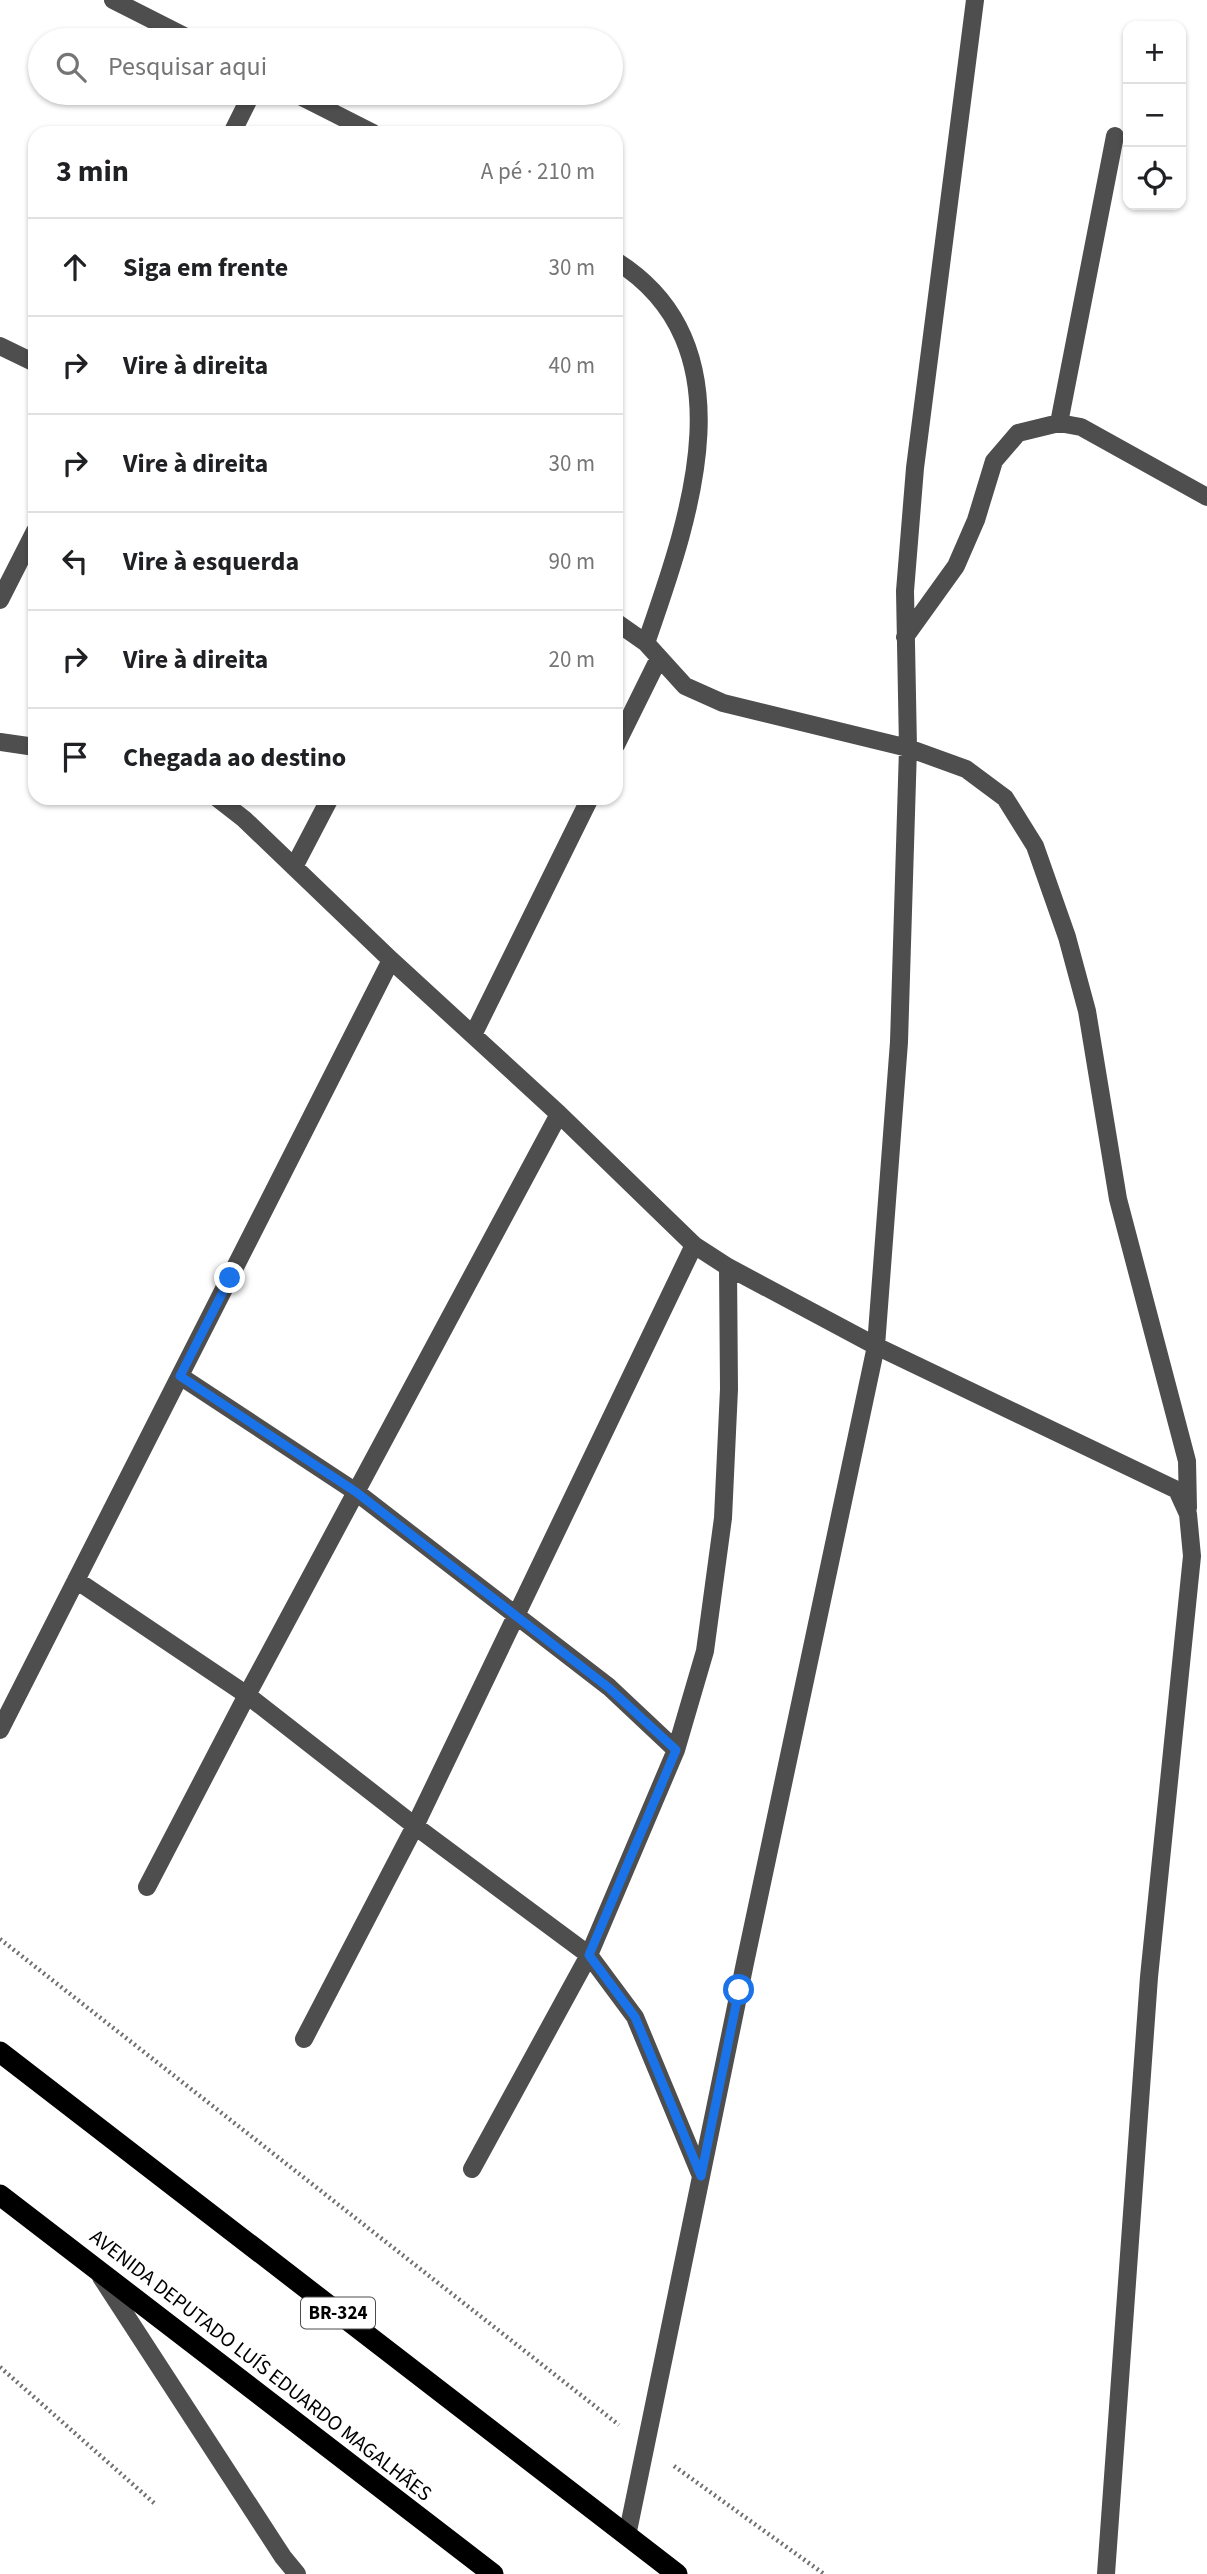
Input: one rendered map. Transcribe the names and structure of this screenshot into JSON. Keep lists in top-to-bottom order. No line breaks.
{"streets":{"highway":["BR-324","AVENIDA DEPUTADO LUÍS EDUARDO MAGALHÃES"]},"page":{"map_buttons":["+","−"],"search":"Pesquisar aqui","heading":["3 min","A pé · 210 m"],"list":[["Siga em frente","30 m"],["Vire à direita","40 m"],["Vire à direita","30 m"],["Vire à esquerda","90 m"],["Vire à direita","20 m"],"Chegada ao destino"]}}
